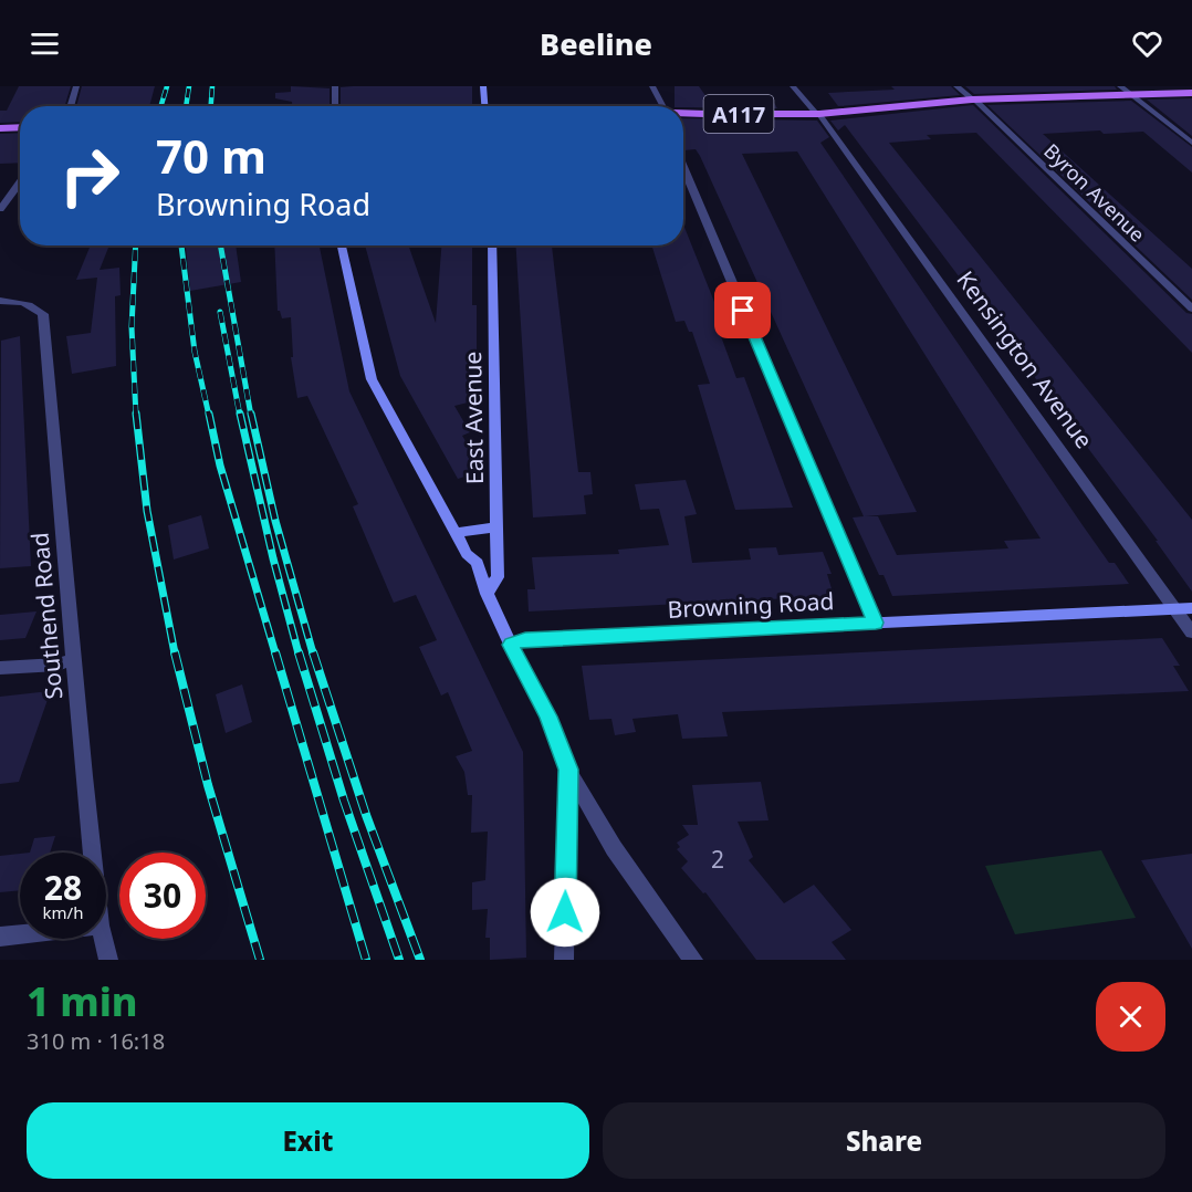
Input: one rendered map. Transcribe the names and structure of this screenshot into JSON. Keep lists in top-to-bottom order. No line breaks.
{"streets":{"main road":["A117","East Avenue","Browning Road"],"street":["Byron Avenue","Kensington Avenue","Southend Road"]},"crossings":[["A117","Byron Avenue"],["A117","Kensington Avenue"],["Kensington Avenue","Browning Road"]],"house_numbers":["2"],"page":{"header":"Beeline","turn":["70 m","Browning Road"],"speed":"28 km/h","limit":"30","heading":["1 min","310 m · 16:18"],"buttons":["Exit","Share"]}}
